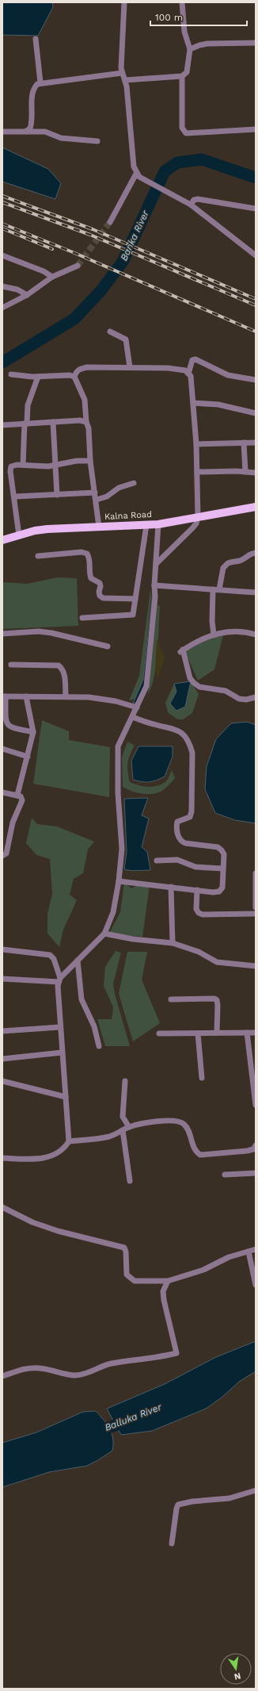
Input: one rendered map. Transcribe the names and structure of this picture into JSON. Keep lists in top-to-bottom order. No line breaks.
{"streets":{"main road":["Kalna Road"]},"water":["Banka River","Balluka River"],"scale_bar":"100 m","north":"bottom"}
